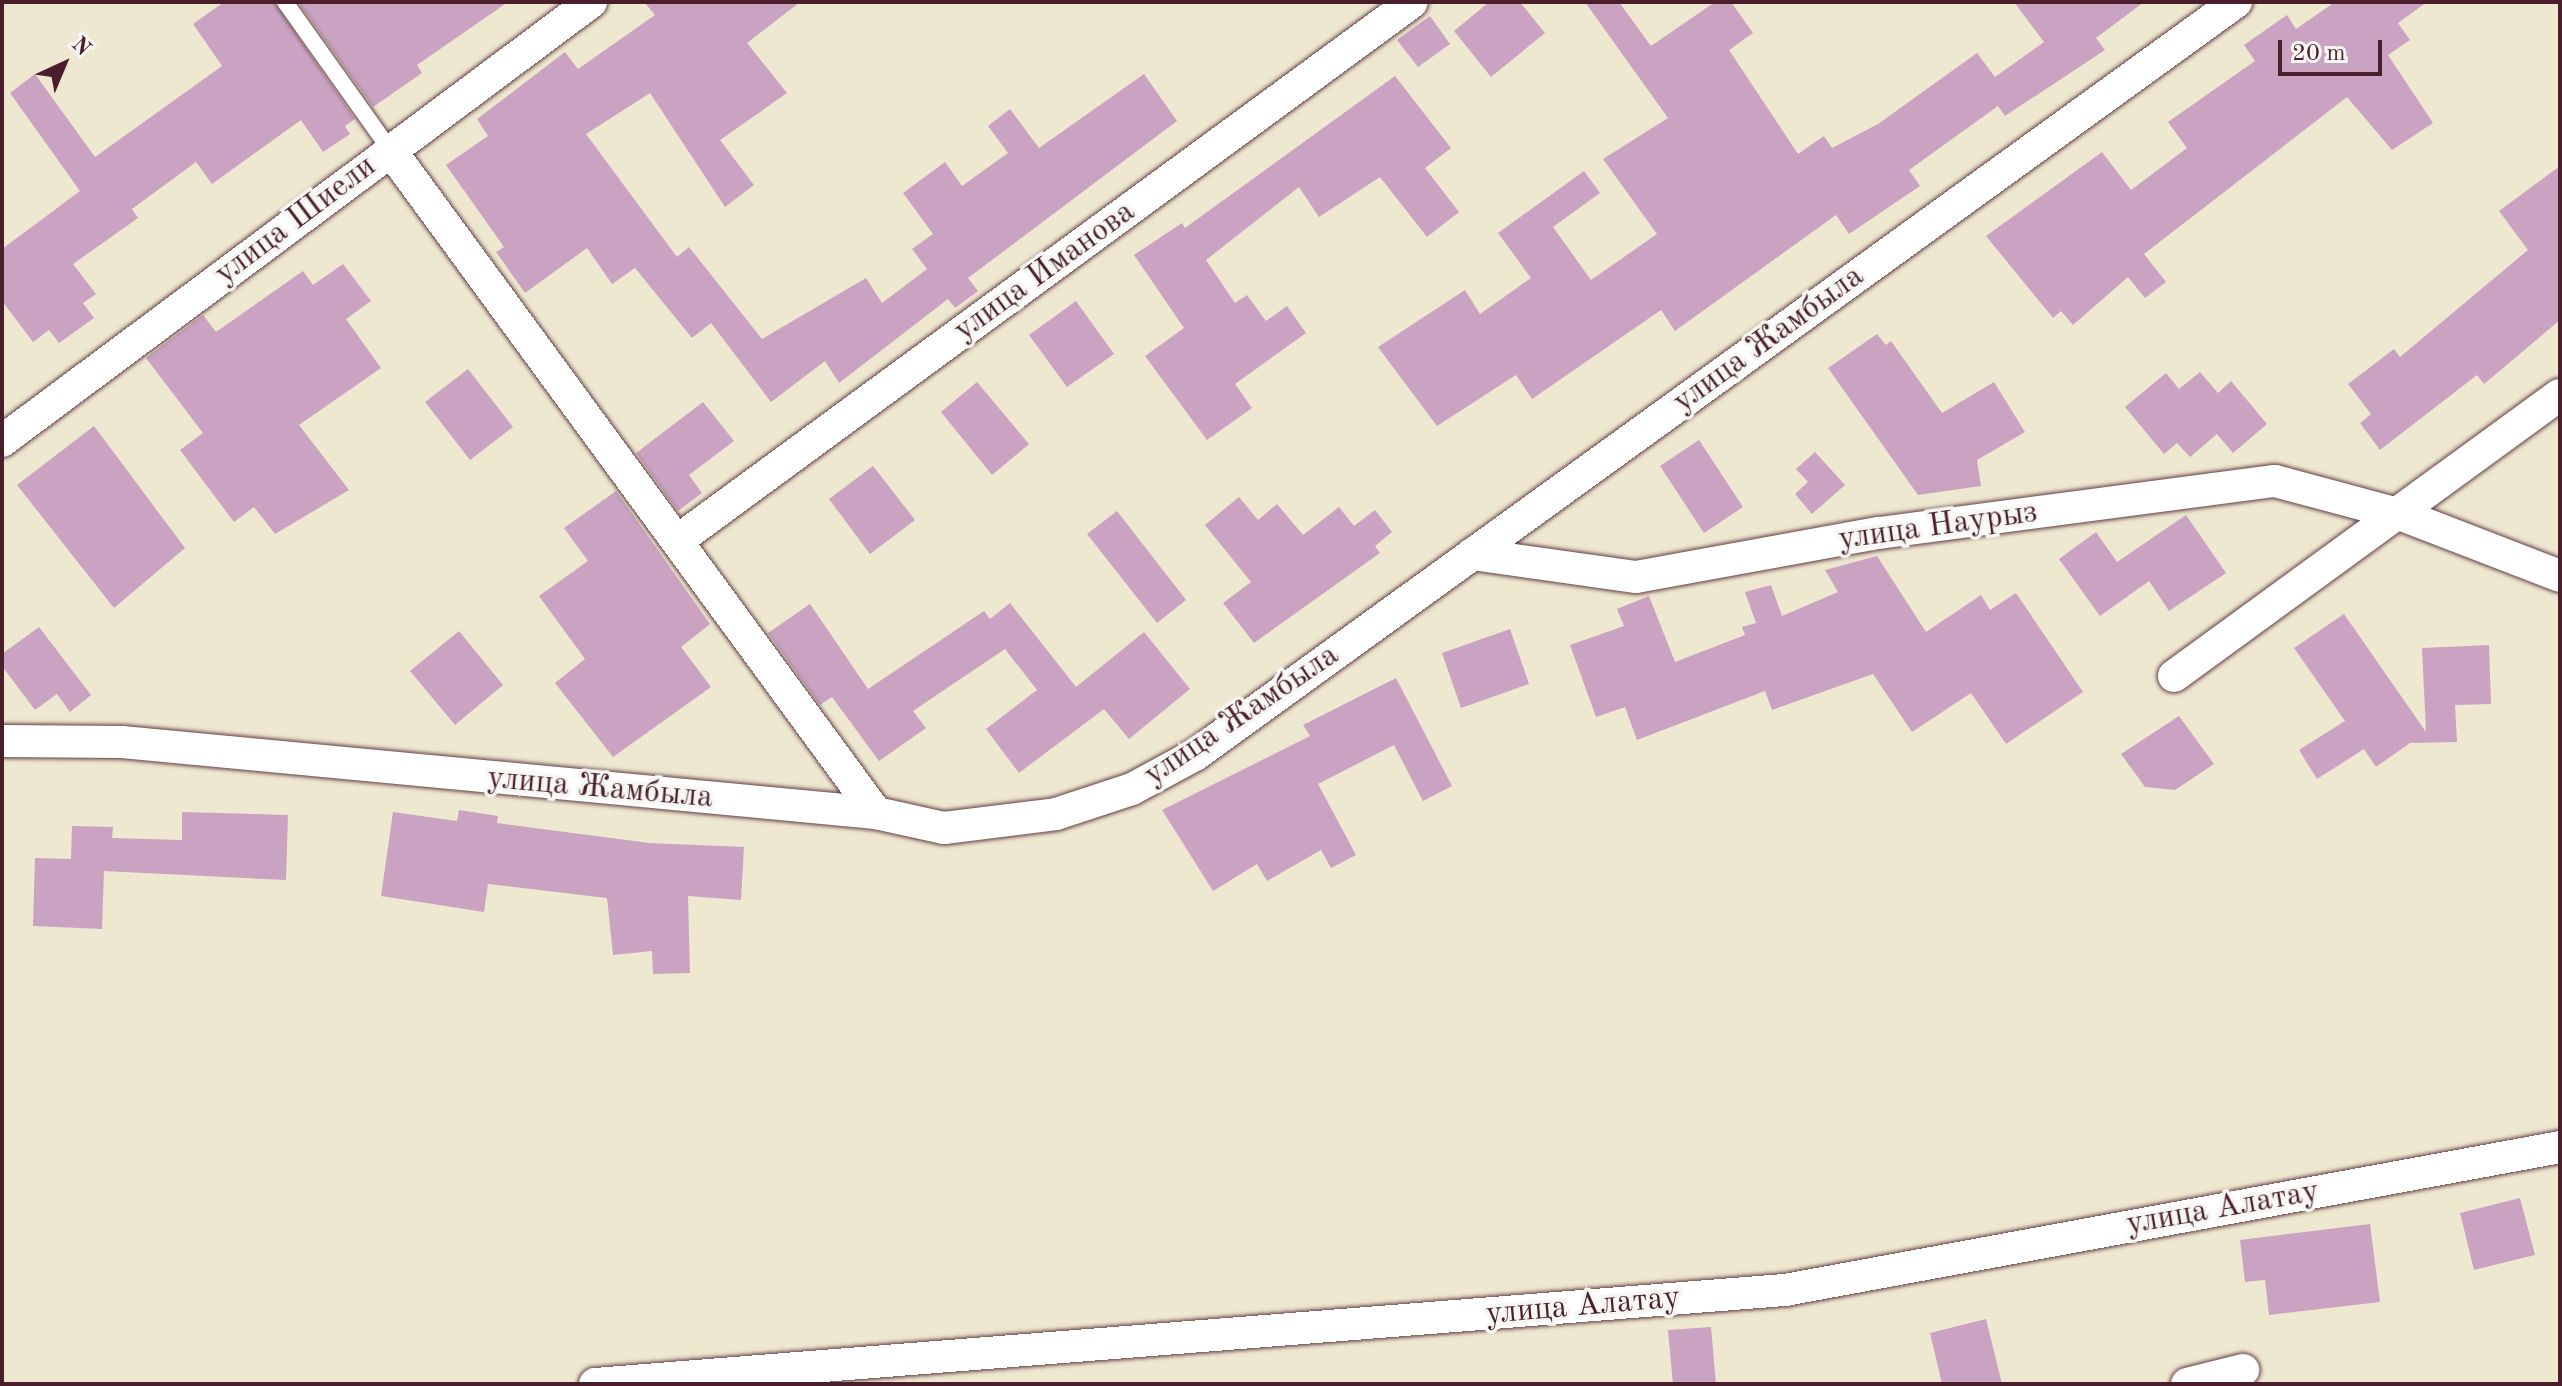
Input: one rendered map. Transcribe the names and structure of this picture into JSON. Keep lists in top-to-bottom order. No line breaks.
{"streets":{"street":["улица Шиели","улица Иманова","улица Жамбыла","улица Наурыз","улица Алатау"]},"crossings":[["улица Жамбыла","улица Наурыз"]],"scale_bar":"20 m","north":"top right"}
